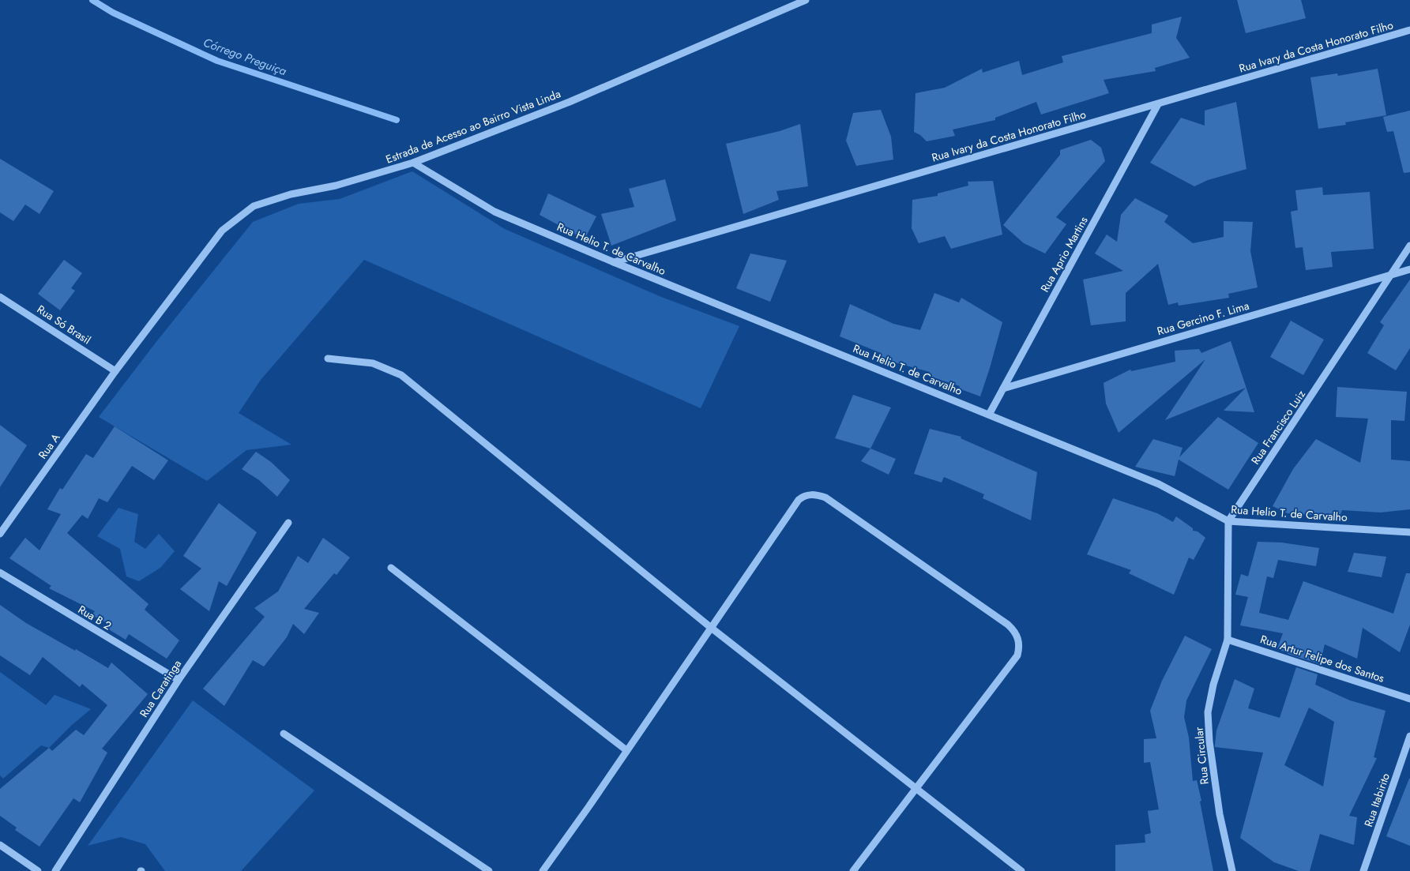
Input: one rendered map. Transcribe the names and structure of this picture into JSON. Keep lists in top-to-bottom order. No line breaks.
{"streets":{"street":["Rua Ivary da Costa Honorato Filho","Estrada de Acesso ao Bairro Vista Linda","Rua Helio T. de Carvalho","Rua Aprio Martins","Rua Gercino F. Lima","Rua Só Brasil","Rua Francisco Luiz","Rua A","Rua B 2","Rua Artur Felipe dos Santos","Rua Caratinga","Rua Circular","Rua Itabirito"]},"crossings":[["Rua Ivary da Costa Honorato Filho","Rua Helio T. de Carvalho"],["Rua Ivary da Costa Honorato Filho","Rua Aprio Martins"],["Estrada de Acesso ao Bairro Vista Linda","Rua Helio T. de Carvalho"],["Estrada de Acesso ao Bairro Vista Linda","Rua Só Brasil"],["Estrada de Acesso ao Bairro Vista Linda","Rua A"],["Rua Helio T. de Carvalho","Rua Aprio Martins"],["Rua Helio T. de Carvalho","Rua Francisco Luiz"],["Rua Aprio Martins","Rua Gercino F. Lima"],["Rua Gercino F. Lima","Rua Francisco Luiz"],["Rua Só Brasil","Rua A"],["Rua B 2","Rua Caratinga"],["Rua Artur Felipe dos Santos","Rua Circular"]],"water":["Córrego Preguiça"]}
